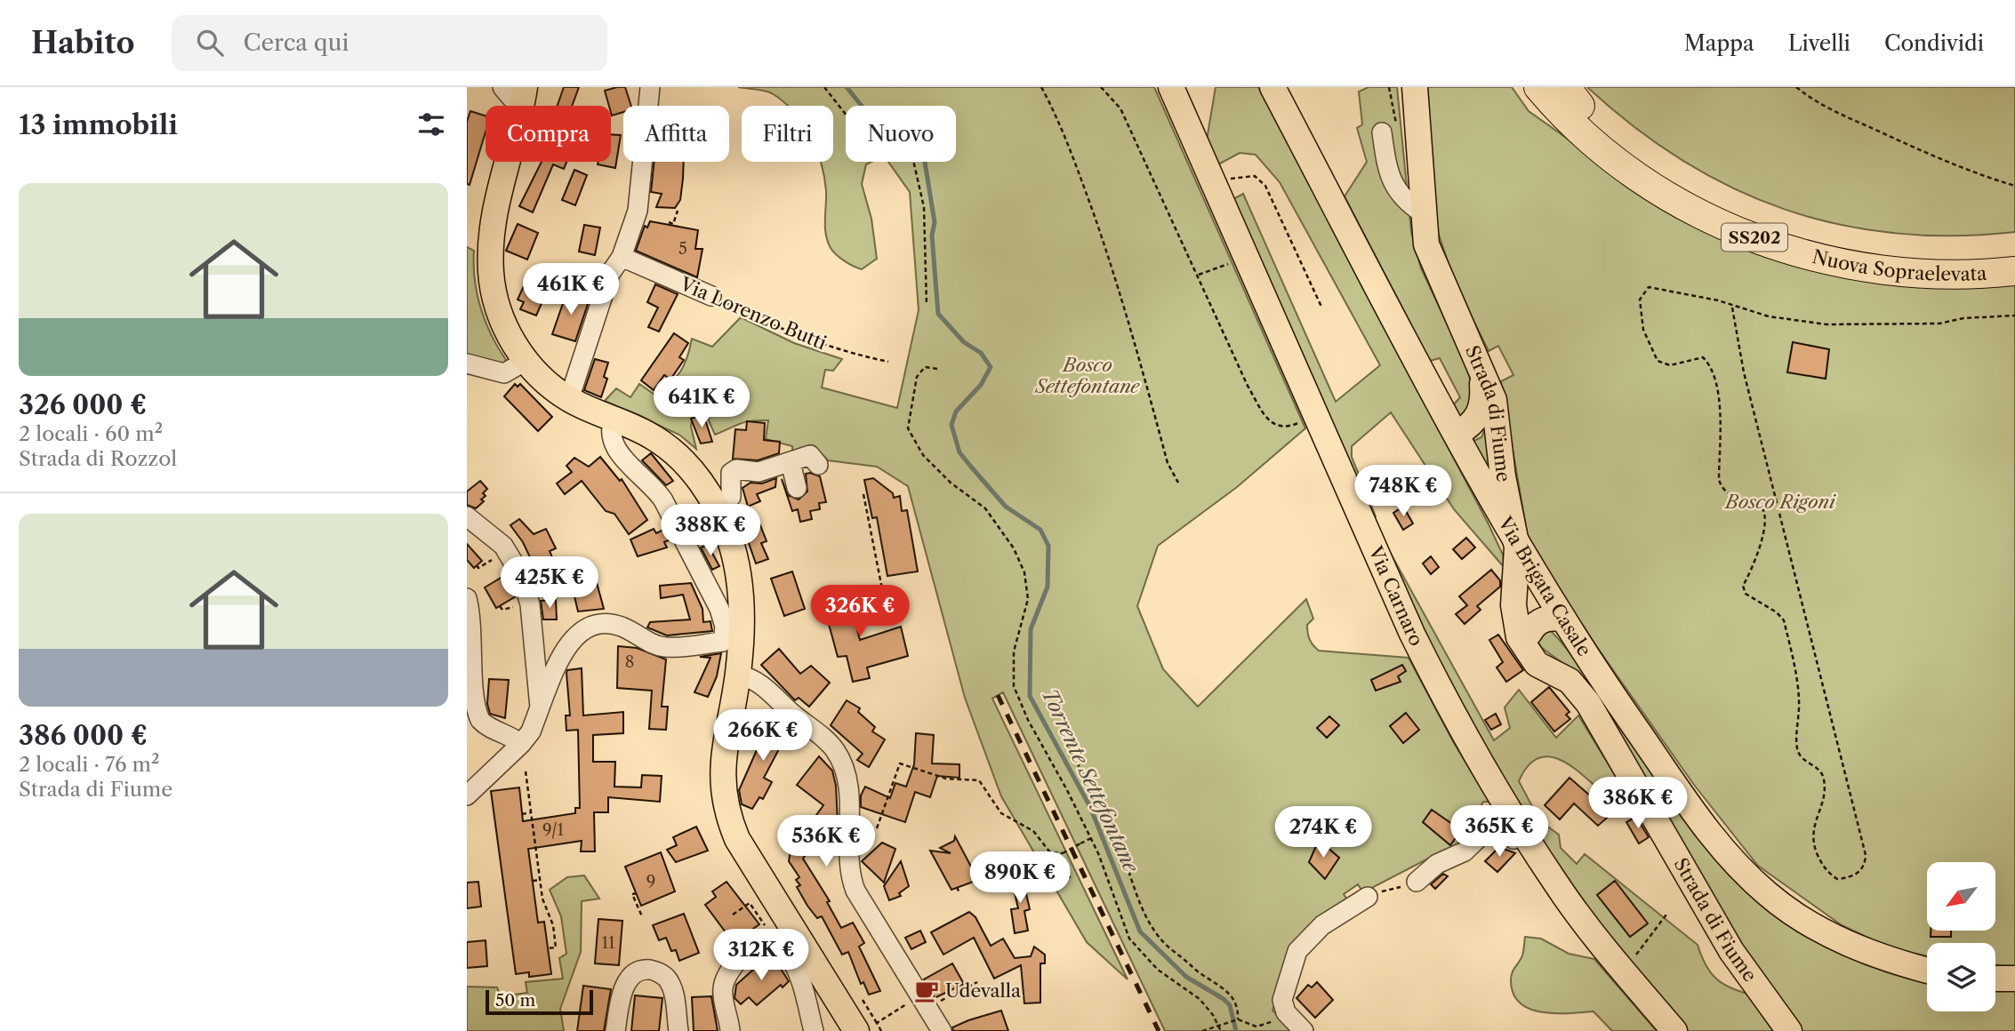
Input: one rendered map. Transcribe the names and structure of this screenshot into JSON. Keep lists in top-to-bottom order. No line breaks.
{"streets":{"highway":["SS202","Nuova Sopraelevata"],"main road":["Strada di Fiume","Via Brigata Casale","Via Carnaro"],"street":["Via Lorenzo Butti"]},"crossings":[["Strada di Fiume","Via Brigata Casale"]],"water":["Torrente Settefontane"],"parks":["Bosco Settefontane","Bosco Rigoni"],"places":{"cafe":["Udevalla"]},"house_numbers":["5","8","9/1","9","11"],"scale_bar":"50 m","north":"bottom left","page":{"header":"Habito","search":"Cerca qui","nav":["Mappa","Livelli","Condividi"],"heading":"13 immobili","chip":["Compra","Affitta","Filtri","Nuovo"],"list":[{"name":"326 000 €","note":"2 locali · 60 m² · Strada di Rozzol"},{"name":"386 000 €","note":"2 locali · 76 m² · Strada di Fiume"}],"price":["461K €","641K €","748K €","388K €","425K €","326K €","266K €","386K €","365K €","274K €","536K €","890K €","312K €"],"scale":"50 m"}}
